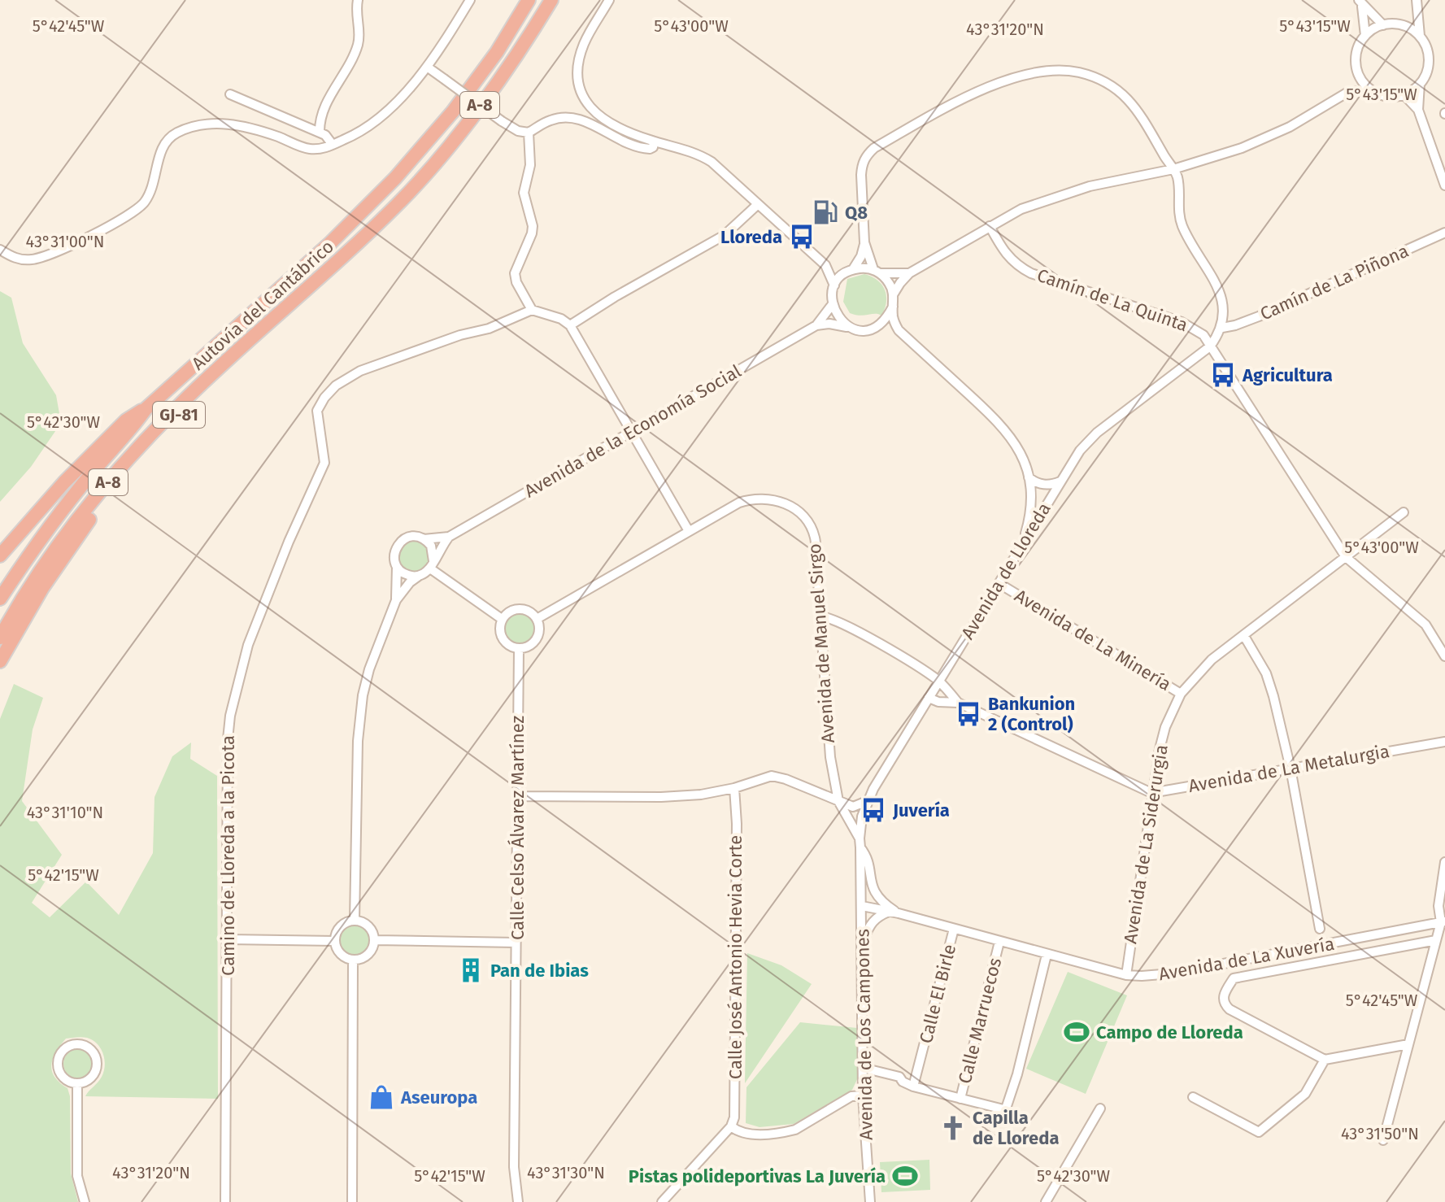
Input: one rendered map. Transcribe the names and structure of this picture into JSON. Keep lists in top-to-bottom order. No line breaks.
{"streets":{"highway":["A-8","Autovía del Cantábrico","GJ-81"],"street":["Camín de La Piñona","Camín de La Quinta","Avenida de la Economía Social","Avenida de Lloreda","Avenida de La Minería","Avenida de Manuel Sirgo","Avenida de La Metalurgia","Calle Celso Álvarez Martínez","Avenida de La Siderurgia","Camino de Lloreda a la Picota","Calle José Antonio Hevia Corte","Avenida de La Xuvería","Calle El Birle","Calle Marruecos","Avenida de Los Campones"]},"crossings":[["Camín de La Piñona","Avenida de Lloreda"],["Camín de La Quinta","Avenida de Lloreda"],["Camín de La Quinta","Avenida de La Siderurgia"],["Autovía del Cantábrico","GJ-81"],["Avenida de Lloreda","Avenida de Manuel Sirgo"],["Avenida de Lloreda","Avenida de La Xuvería"],["Avenida de La Minería","Avenida de La Siderurgia"],["Avenida de Manuel Sirgo","Calle Celso Álvarez Martínez"],["Avenida de Manuel Sirgo","Avenida de La Xuvería"],["Avenida de Manuel Sirgo","Avenida de Los Campones"],["Avenida de La Metalurgia","Avenida de La Siderurgia"],["Avenida de La Siderurgia","Avenida de La Xuvería"],["Avenida de La Xuvería","Calle El Birle"],["Avenida de La Xuvería","Calle Marruecos"],["Avenida de La Xuvería","Avenida de Los Campones"]],"places":{"fuel station":["Q8"],"bus stop":["Lloreda","Agricultura","Bankunion 2 (Control)","Juvería"],"building":["Pan de Ibias"],"sports":["Campo de Lloreda","Pistas polideportivas La Juvería"],"shop":["Aseuropa"],"church":["Capilla de Lloreda"]},"coordinates":["5°42'45\"W","5°43'15\"W","5°43'00\"W","43°31'20\"N","43°31'00\"N","5°42'30\"W","43°31'10\"N","5°42'15\"W","43°31'50\"N","43°31'30\"N"]}
